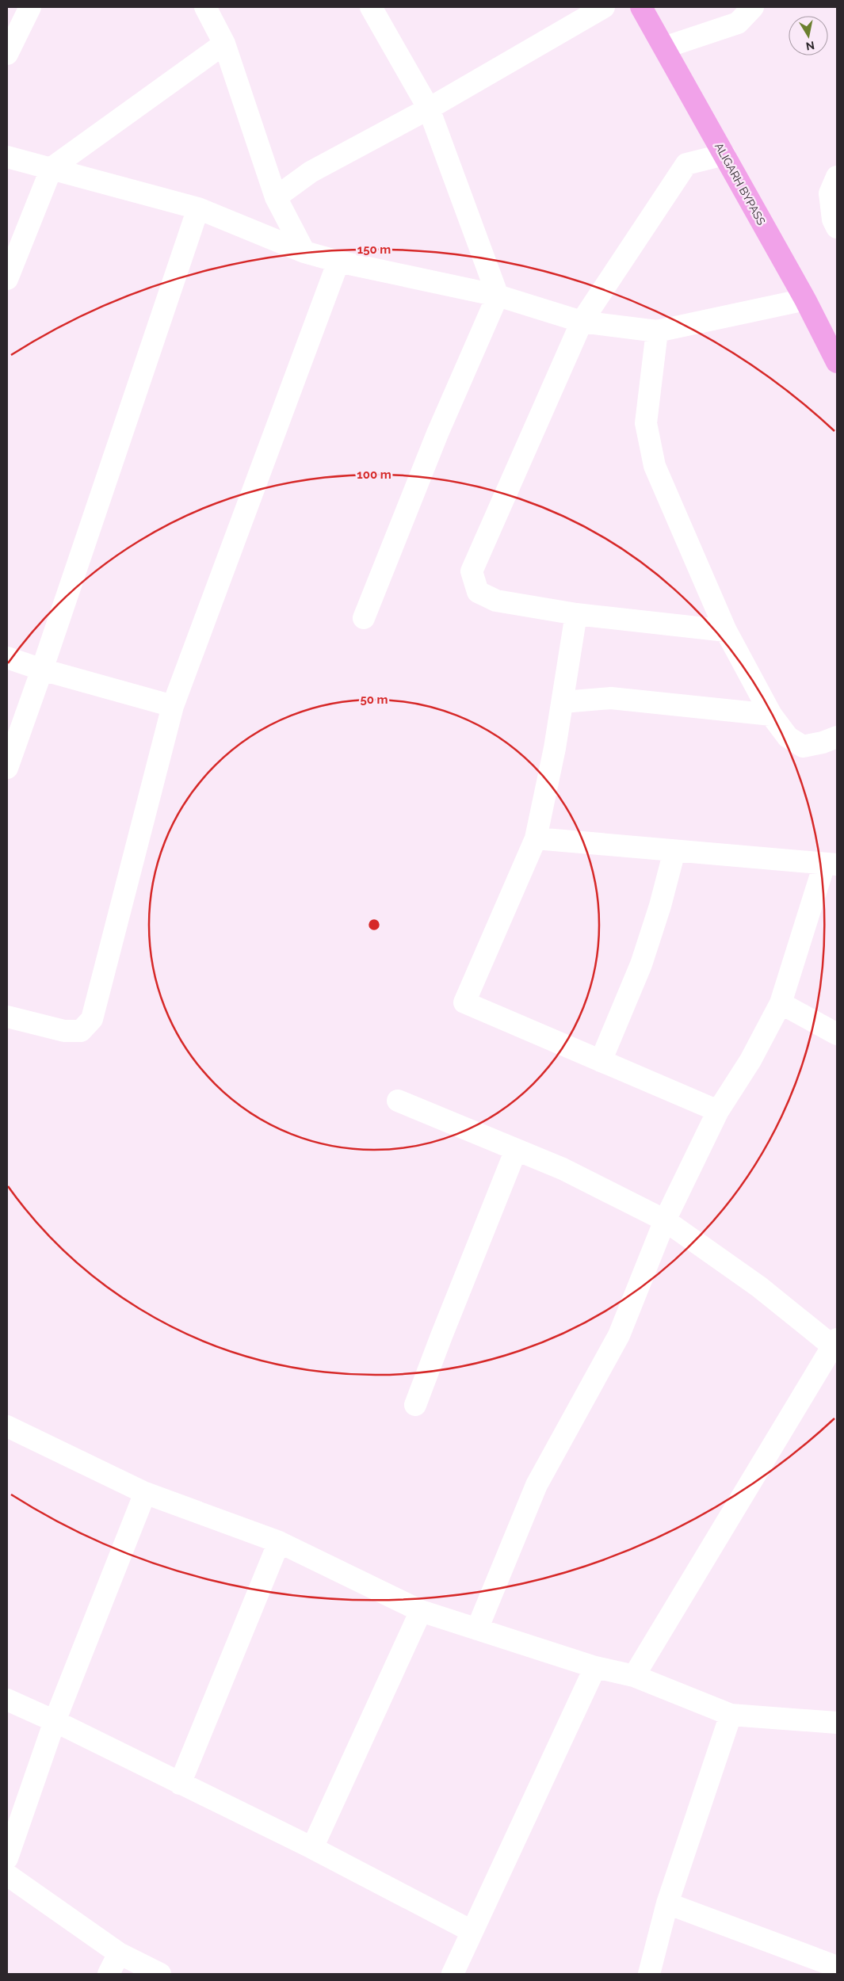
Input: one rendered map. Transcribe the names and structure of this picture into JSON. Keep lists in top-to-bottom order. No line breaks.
{"streets":{"highway":["ALIGARH BYPASS"]},"north":"bottom","rings":["150 m","100 m","50 m"]}
